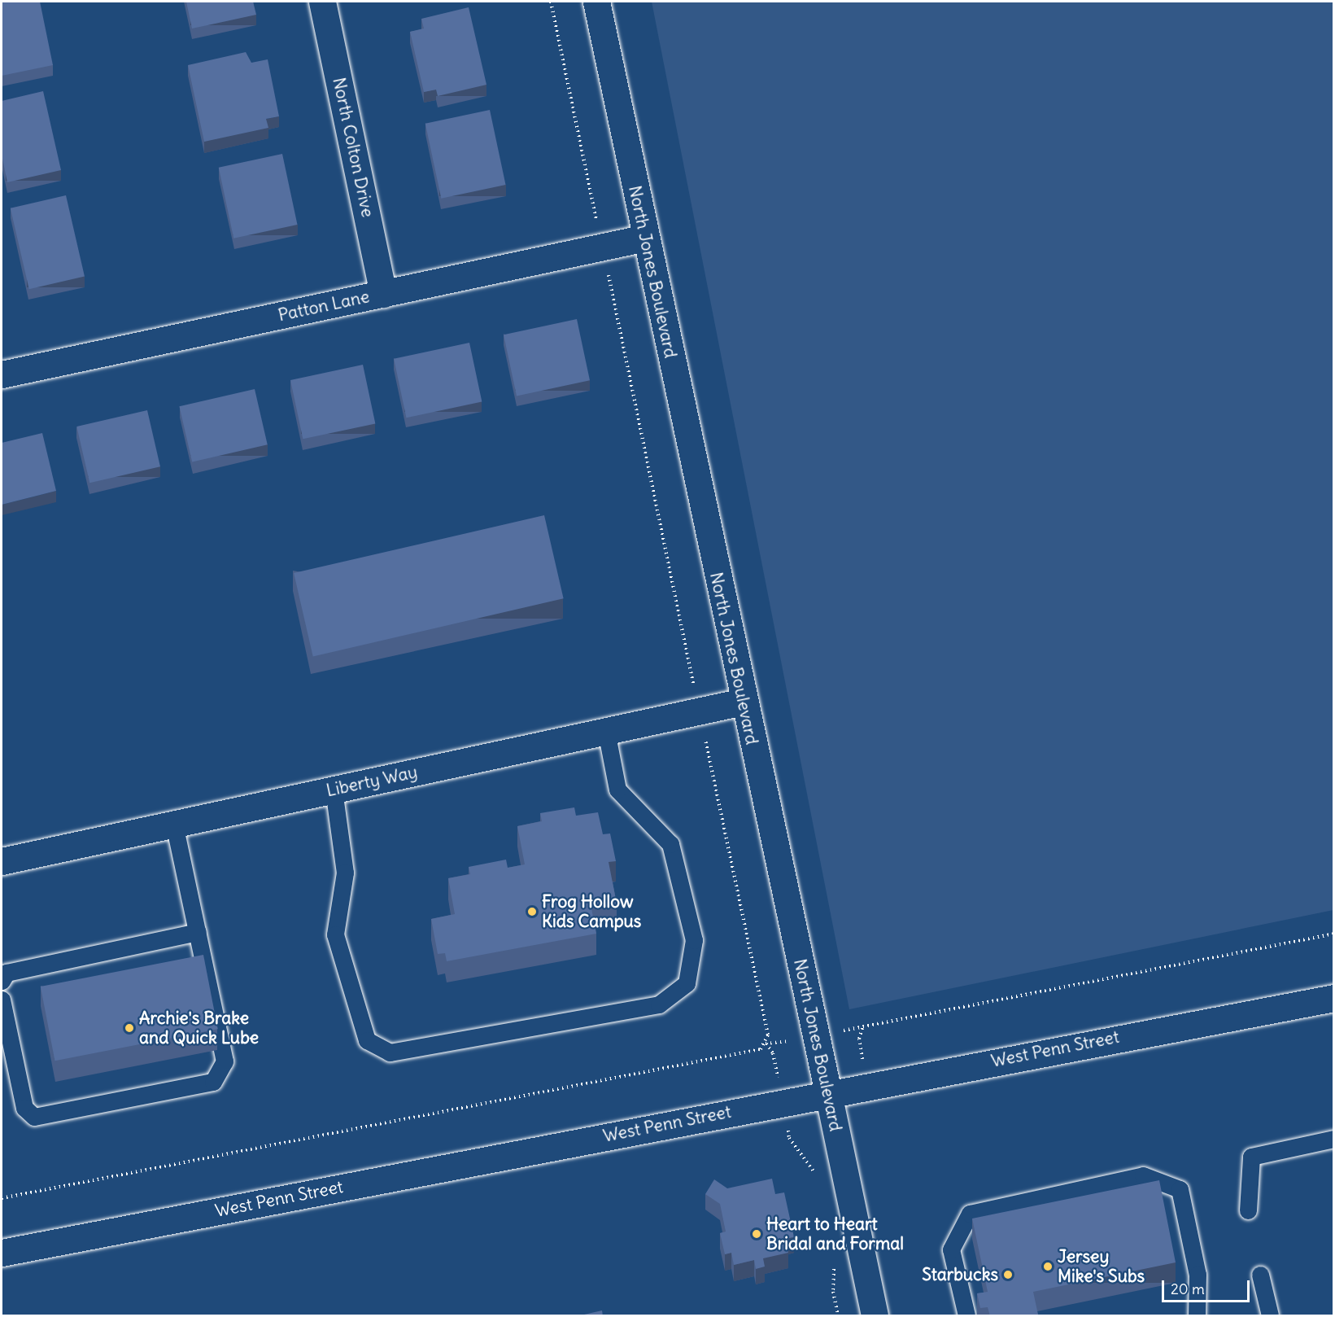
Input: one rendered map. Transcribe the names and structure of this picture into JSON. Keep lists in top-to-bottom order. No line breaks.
{"streets":{"street":["North Colton Drive","North Jones Boulevard","Patton Lane","Liberty Way","West Penn Street"]},"crossings":[["North Colton Drive","Patton Lane"],["North Jones Boulevard","Patton Lane"],["North Jones Boulevard","Liberty Way"],["North Jones Boulevard","West Penn Street"]],"places":["Frog Hollow Kids Campus","Archie's Brake and Quick Lube","Heart to Heart Bridal and Formal","Jersey Mike's Subs","Starbucks"],"scale_bar":"20 m"}
